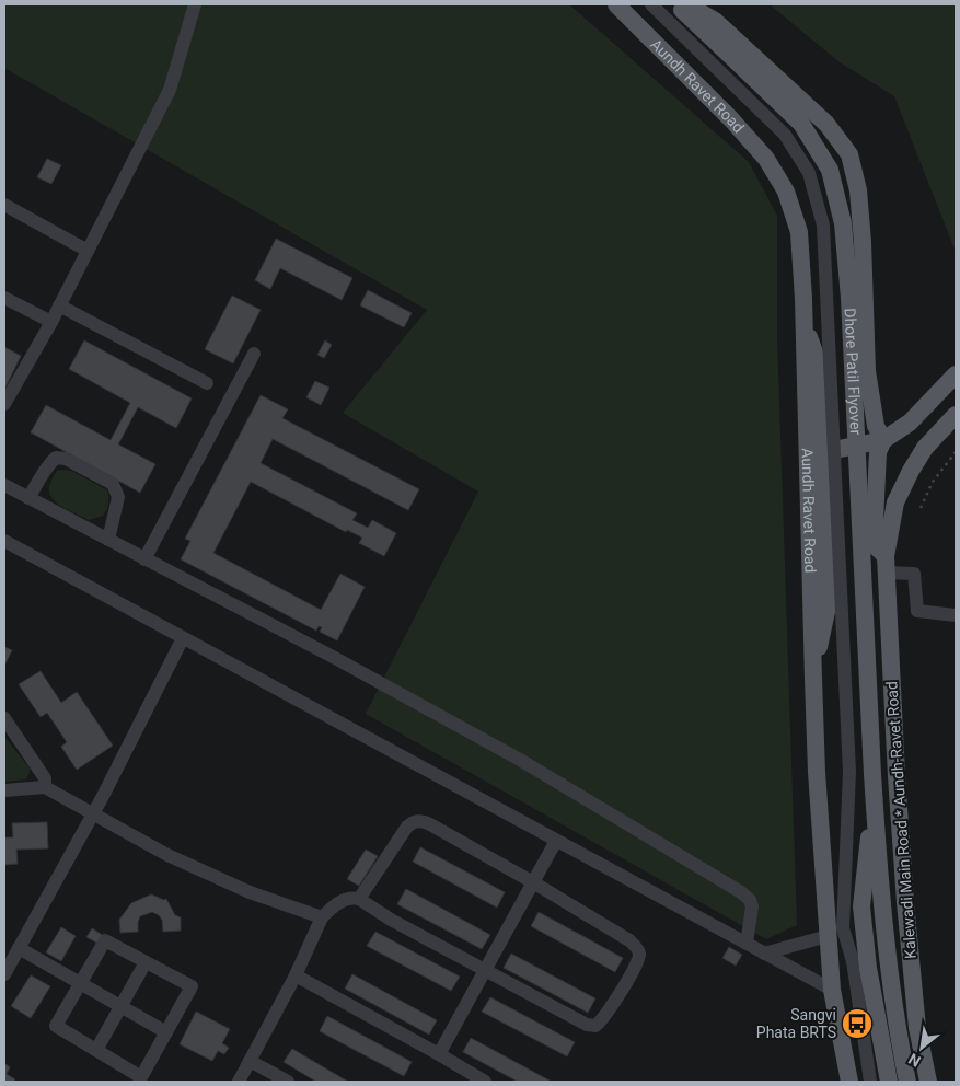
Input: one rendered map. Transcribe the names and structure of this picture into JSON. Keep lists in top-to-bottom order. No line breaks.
{"streets":{"main road":["Aundh Ravet Road","Dhore Patil Flyover","Kalewadi Main Road * Aundh-Ravet Road"]},"places":{"bus stop":["Sangvi Phata BRTS"]},"north":"bottom left"}
